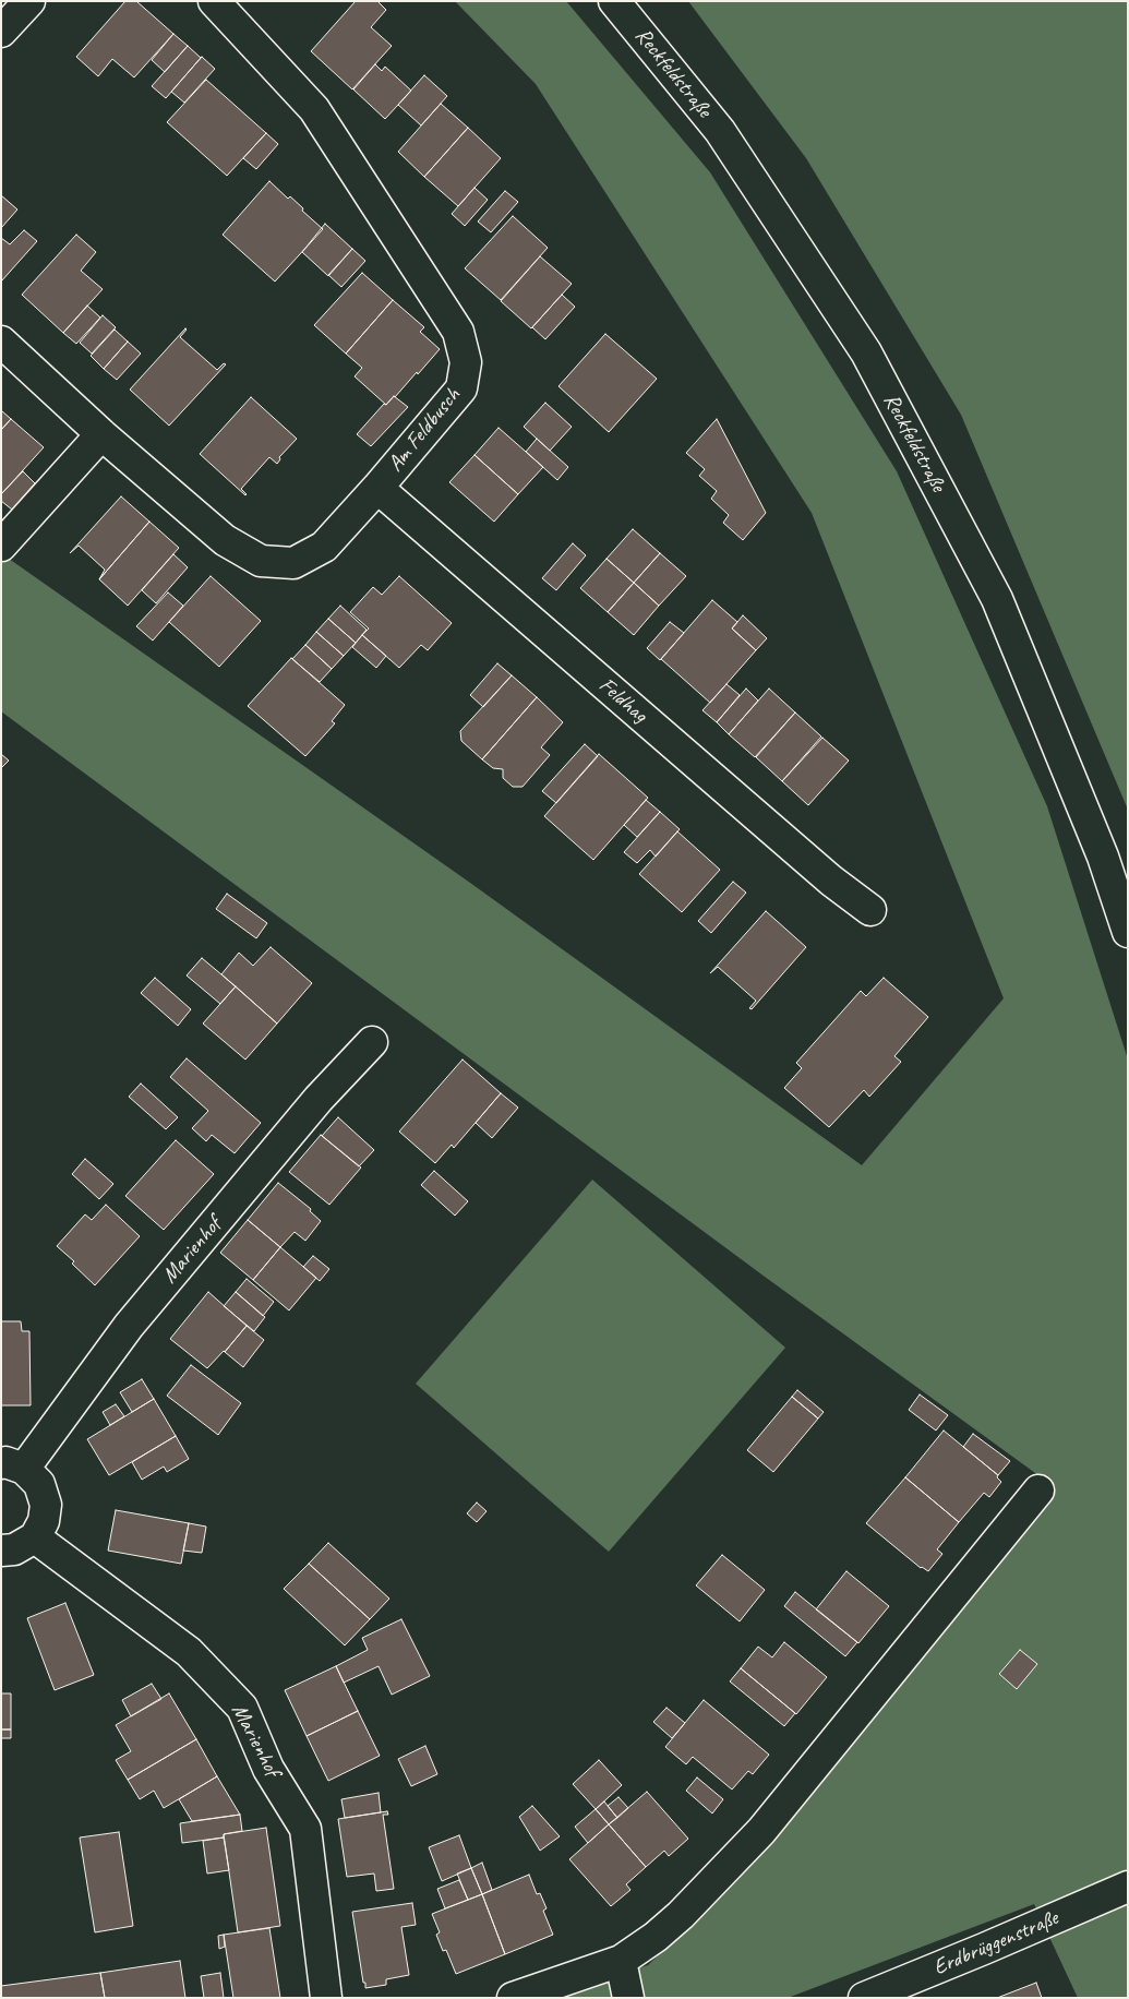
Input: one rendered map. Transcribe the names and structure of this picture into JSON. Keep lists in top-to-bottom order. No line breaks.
{"streets":{"street":["Reckfeldstraße","Am Feldbusch","Feldhag","Marienhof","Erdbrüggenstraße"]},"crossings":[["Am Feldbusch","Feldhag"]]}
